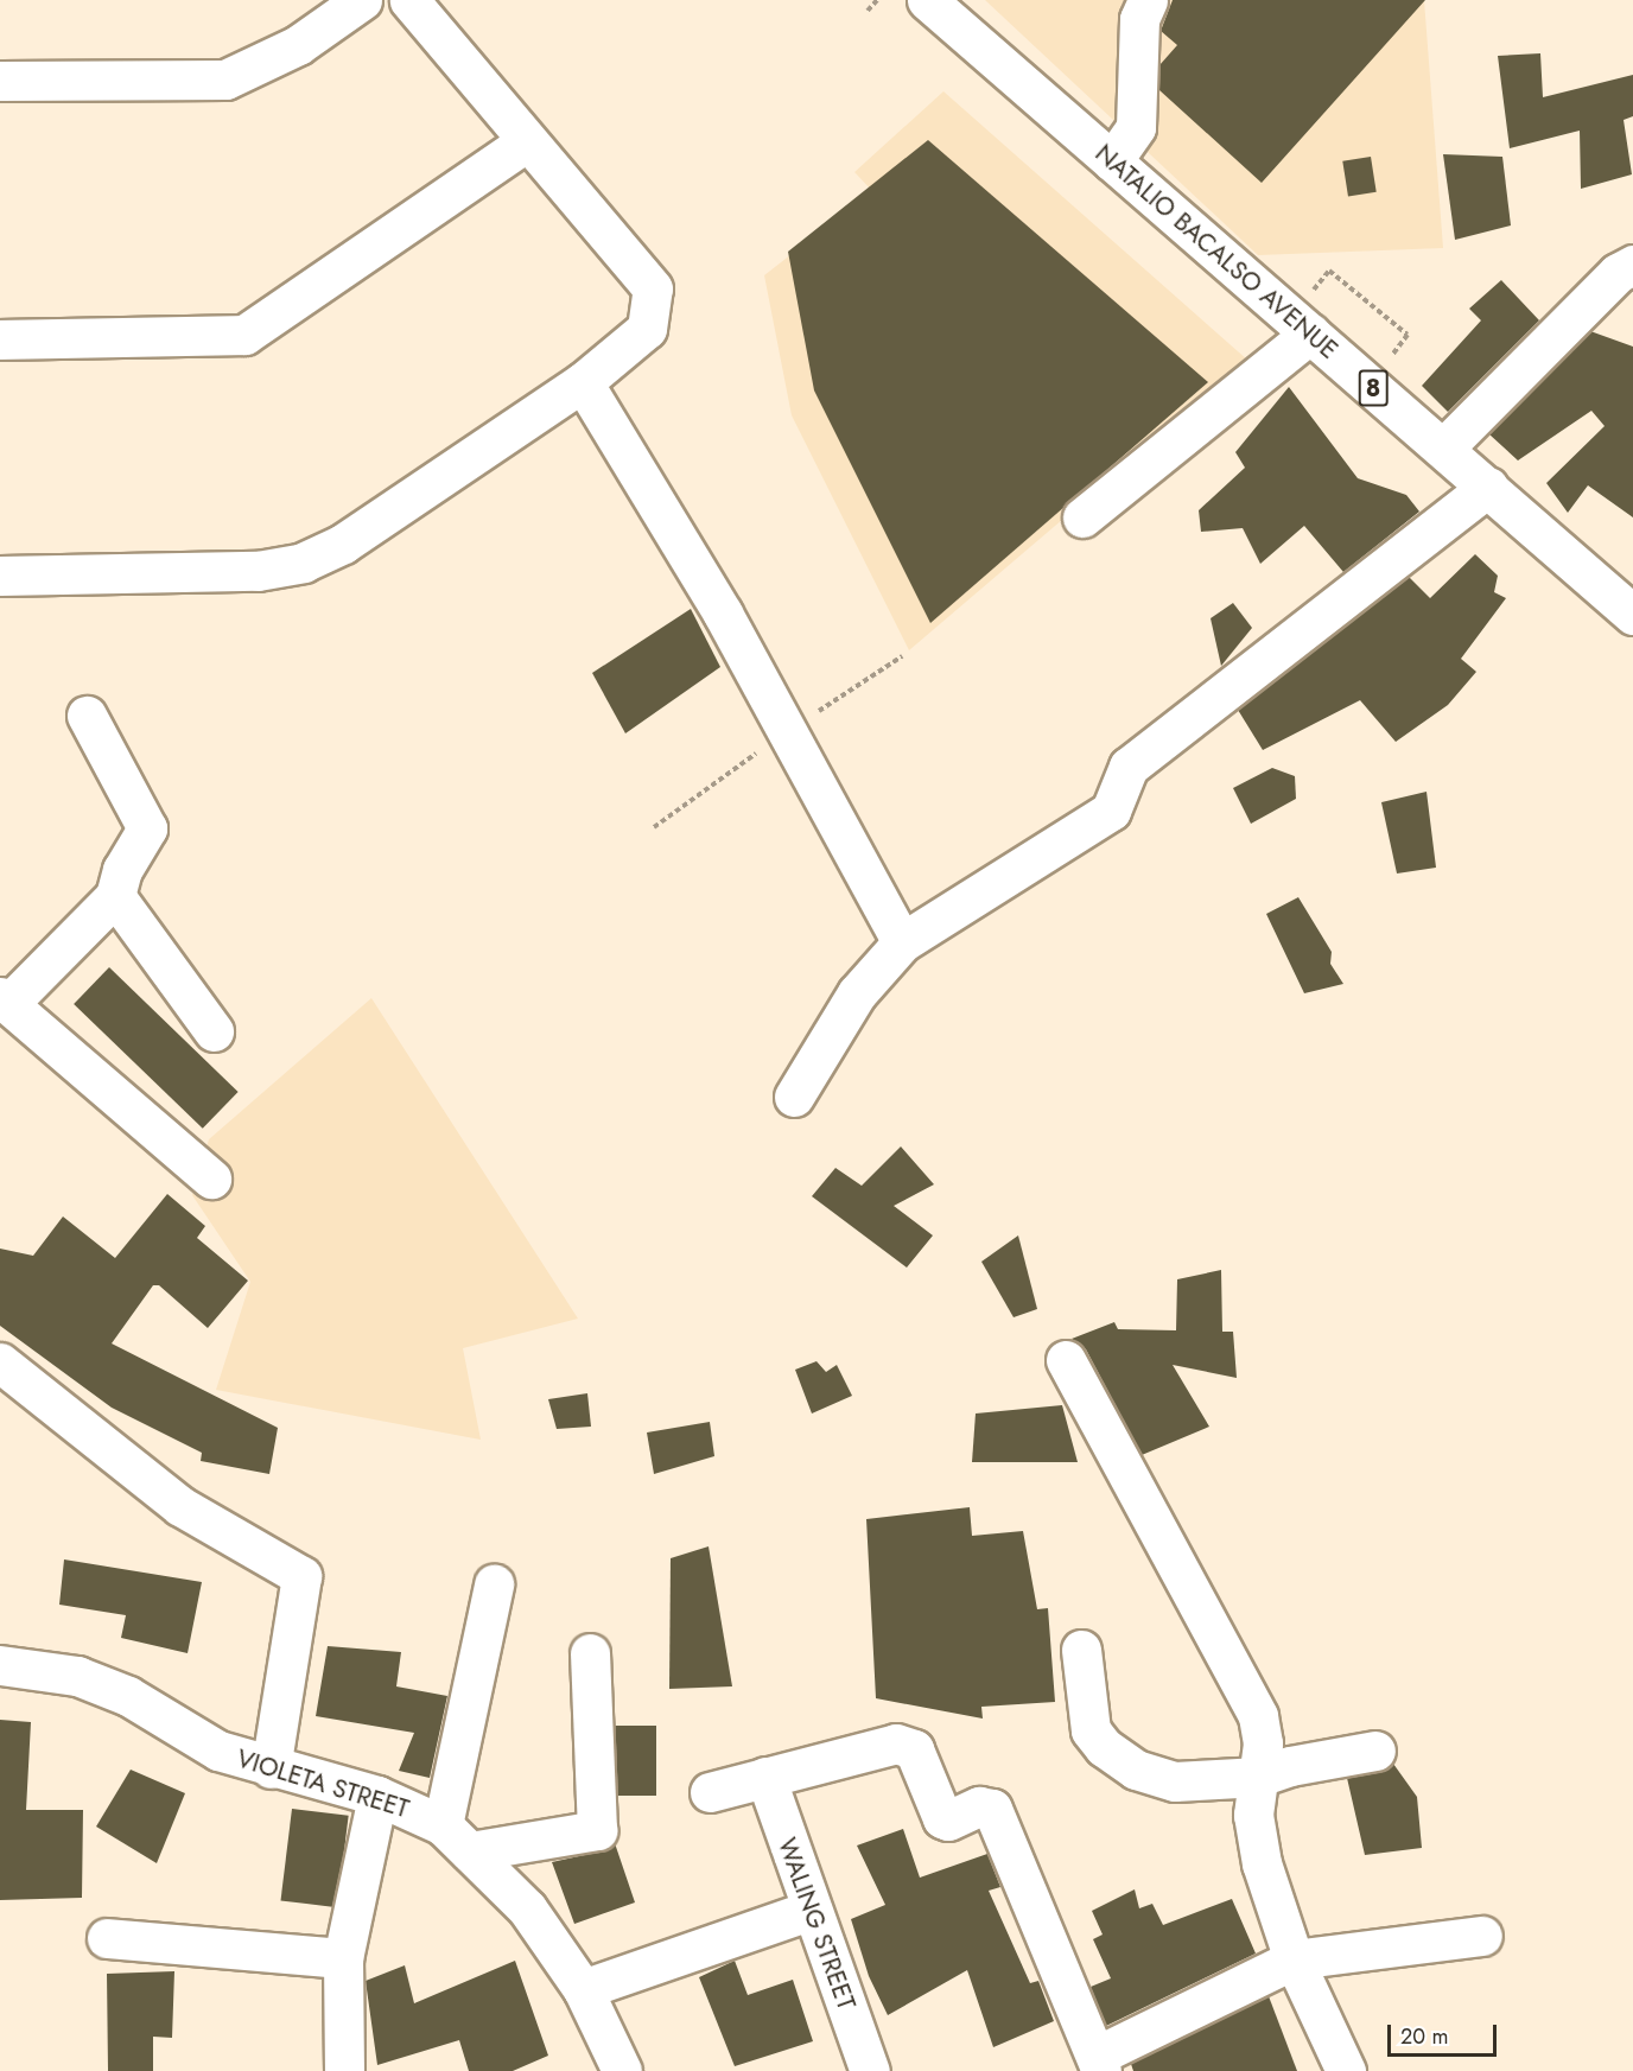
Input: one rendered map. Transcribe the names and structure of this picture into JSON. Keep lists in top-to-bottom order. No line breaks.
{"streets":{"street":["NATALIO BACALSO AVENUE","8","VIOLETA STREET","WALING STREET"]},"scale_bar":"20 m"}
